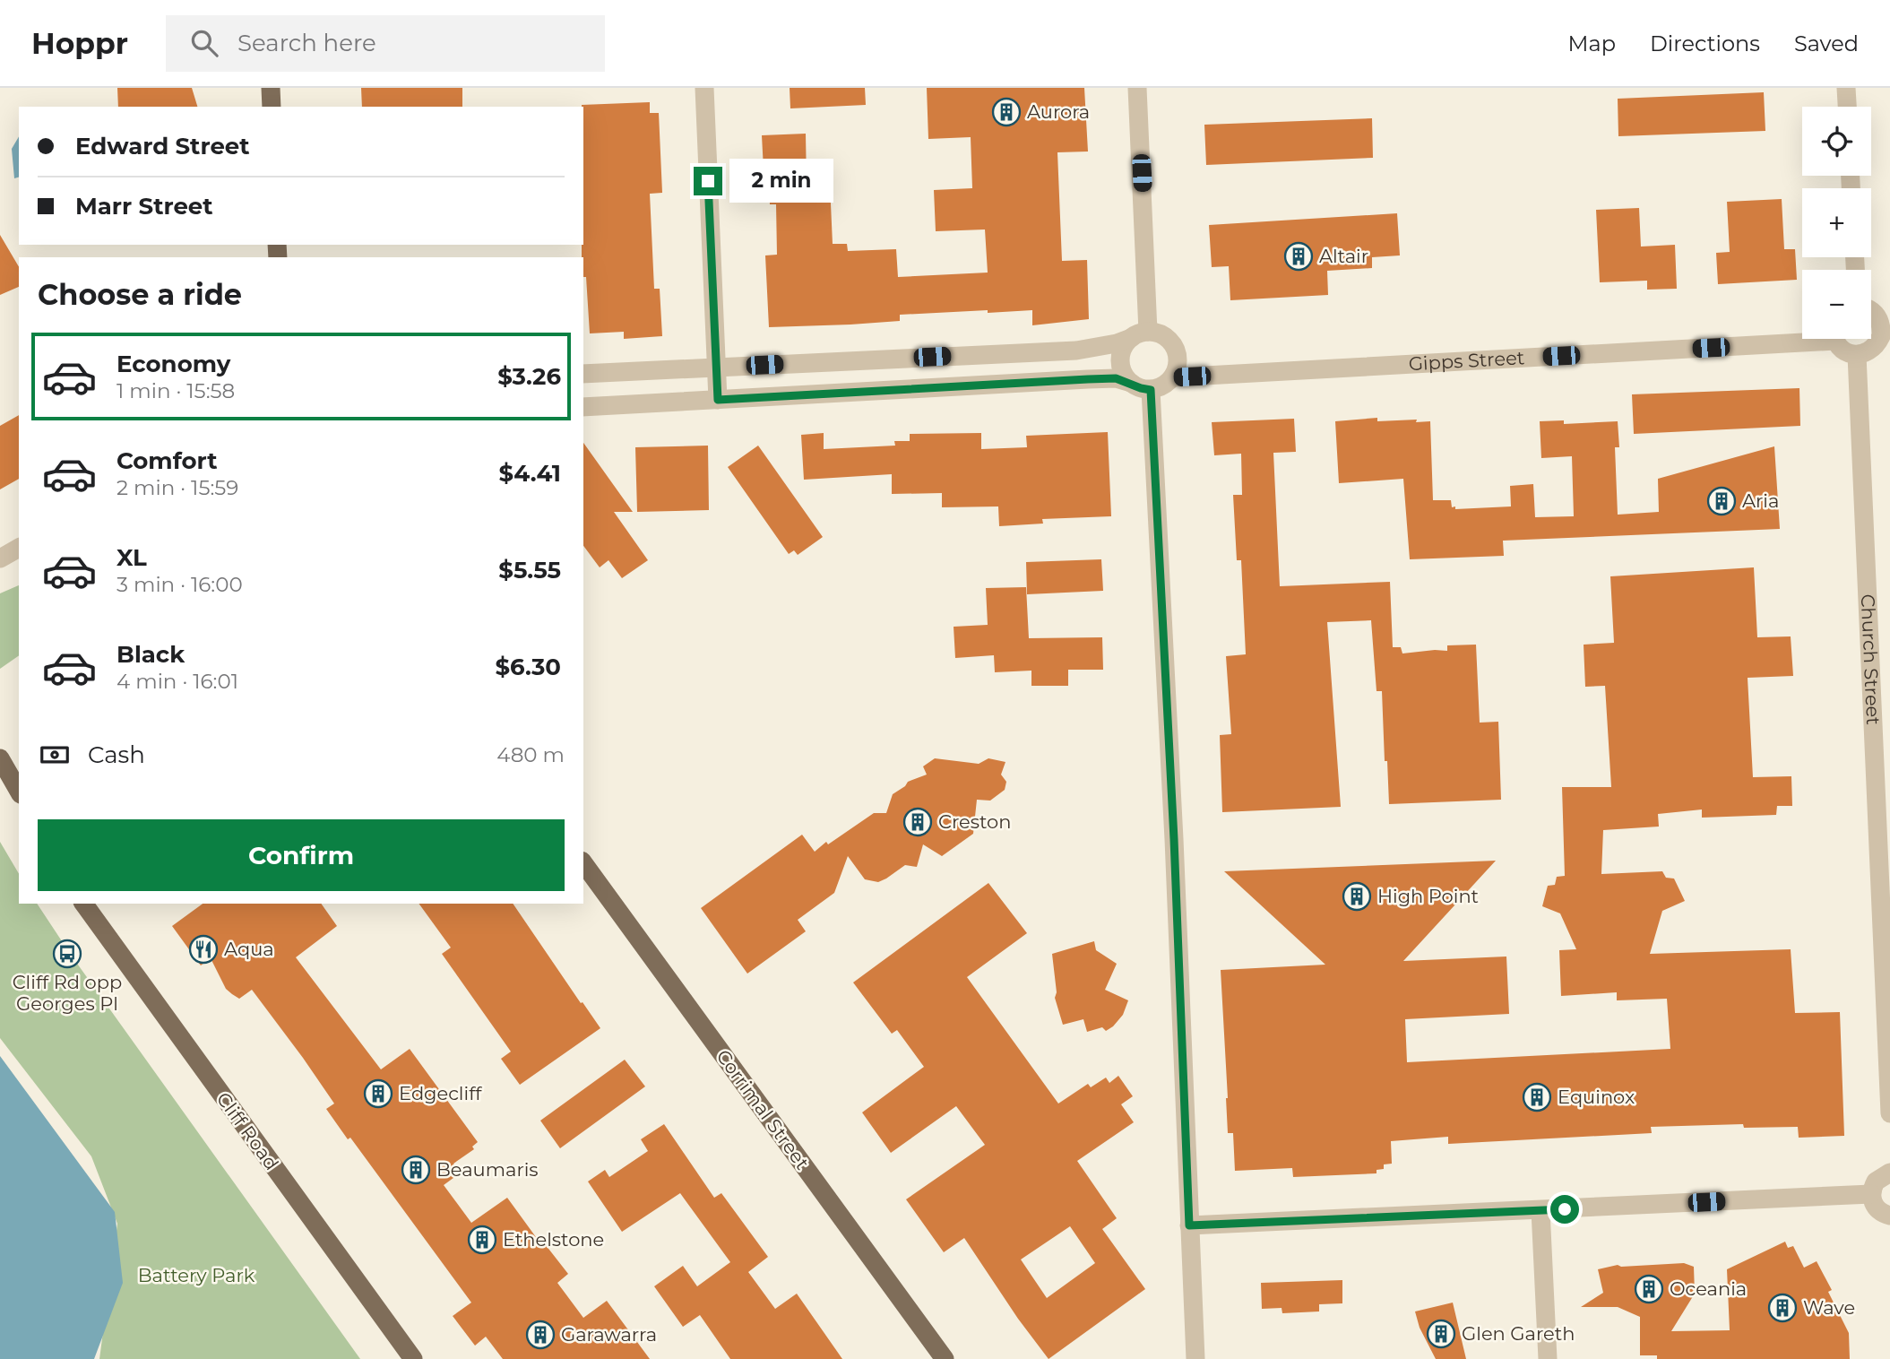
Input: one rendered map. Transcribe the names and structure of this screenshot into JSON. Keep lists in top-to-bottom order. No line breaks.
{"streets":{"main road":["Corrimal Street","Cliff Road"],"street":["Gipps Street","Church Street"]},"parks":["Battery Park"],"places":{"building":["Aurora","Altair","Aria","Creston","High Point","Edgecliff","Equinox","Beaumaris","Ethelstone","Oceania","Wave","Glen Gareth","Garawarra"],"restaurant":["Aqua"],"bus stop":["Cliff Rd opp Georges Pl"]},"page":{"header":"Hoppr","search":"Search here","nav":["Map","Directions","Saved"],"map_buttons":["+","−"],"banner":["Edward Street","Marr Street"],"bubble":"2 min","heading":"Choose a ride","list":[{"name":"Economy","note":"1 min · 15:58","value":"$3.26"},{"name":"Comfort","note":"2 min · 15:59","value":"$4.41"},{"name":"XL","note":"3 min · 16:00","value":"$5.55"},{"name":"Black","note":"4 min · 16:01","value":"$6.30"}],"pay":["Cash","480 m"],"buttons":"Confirm"}}
